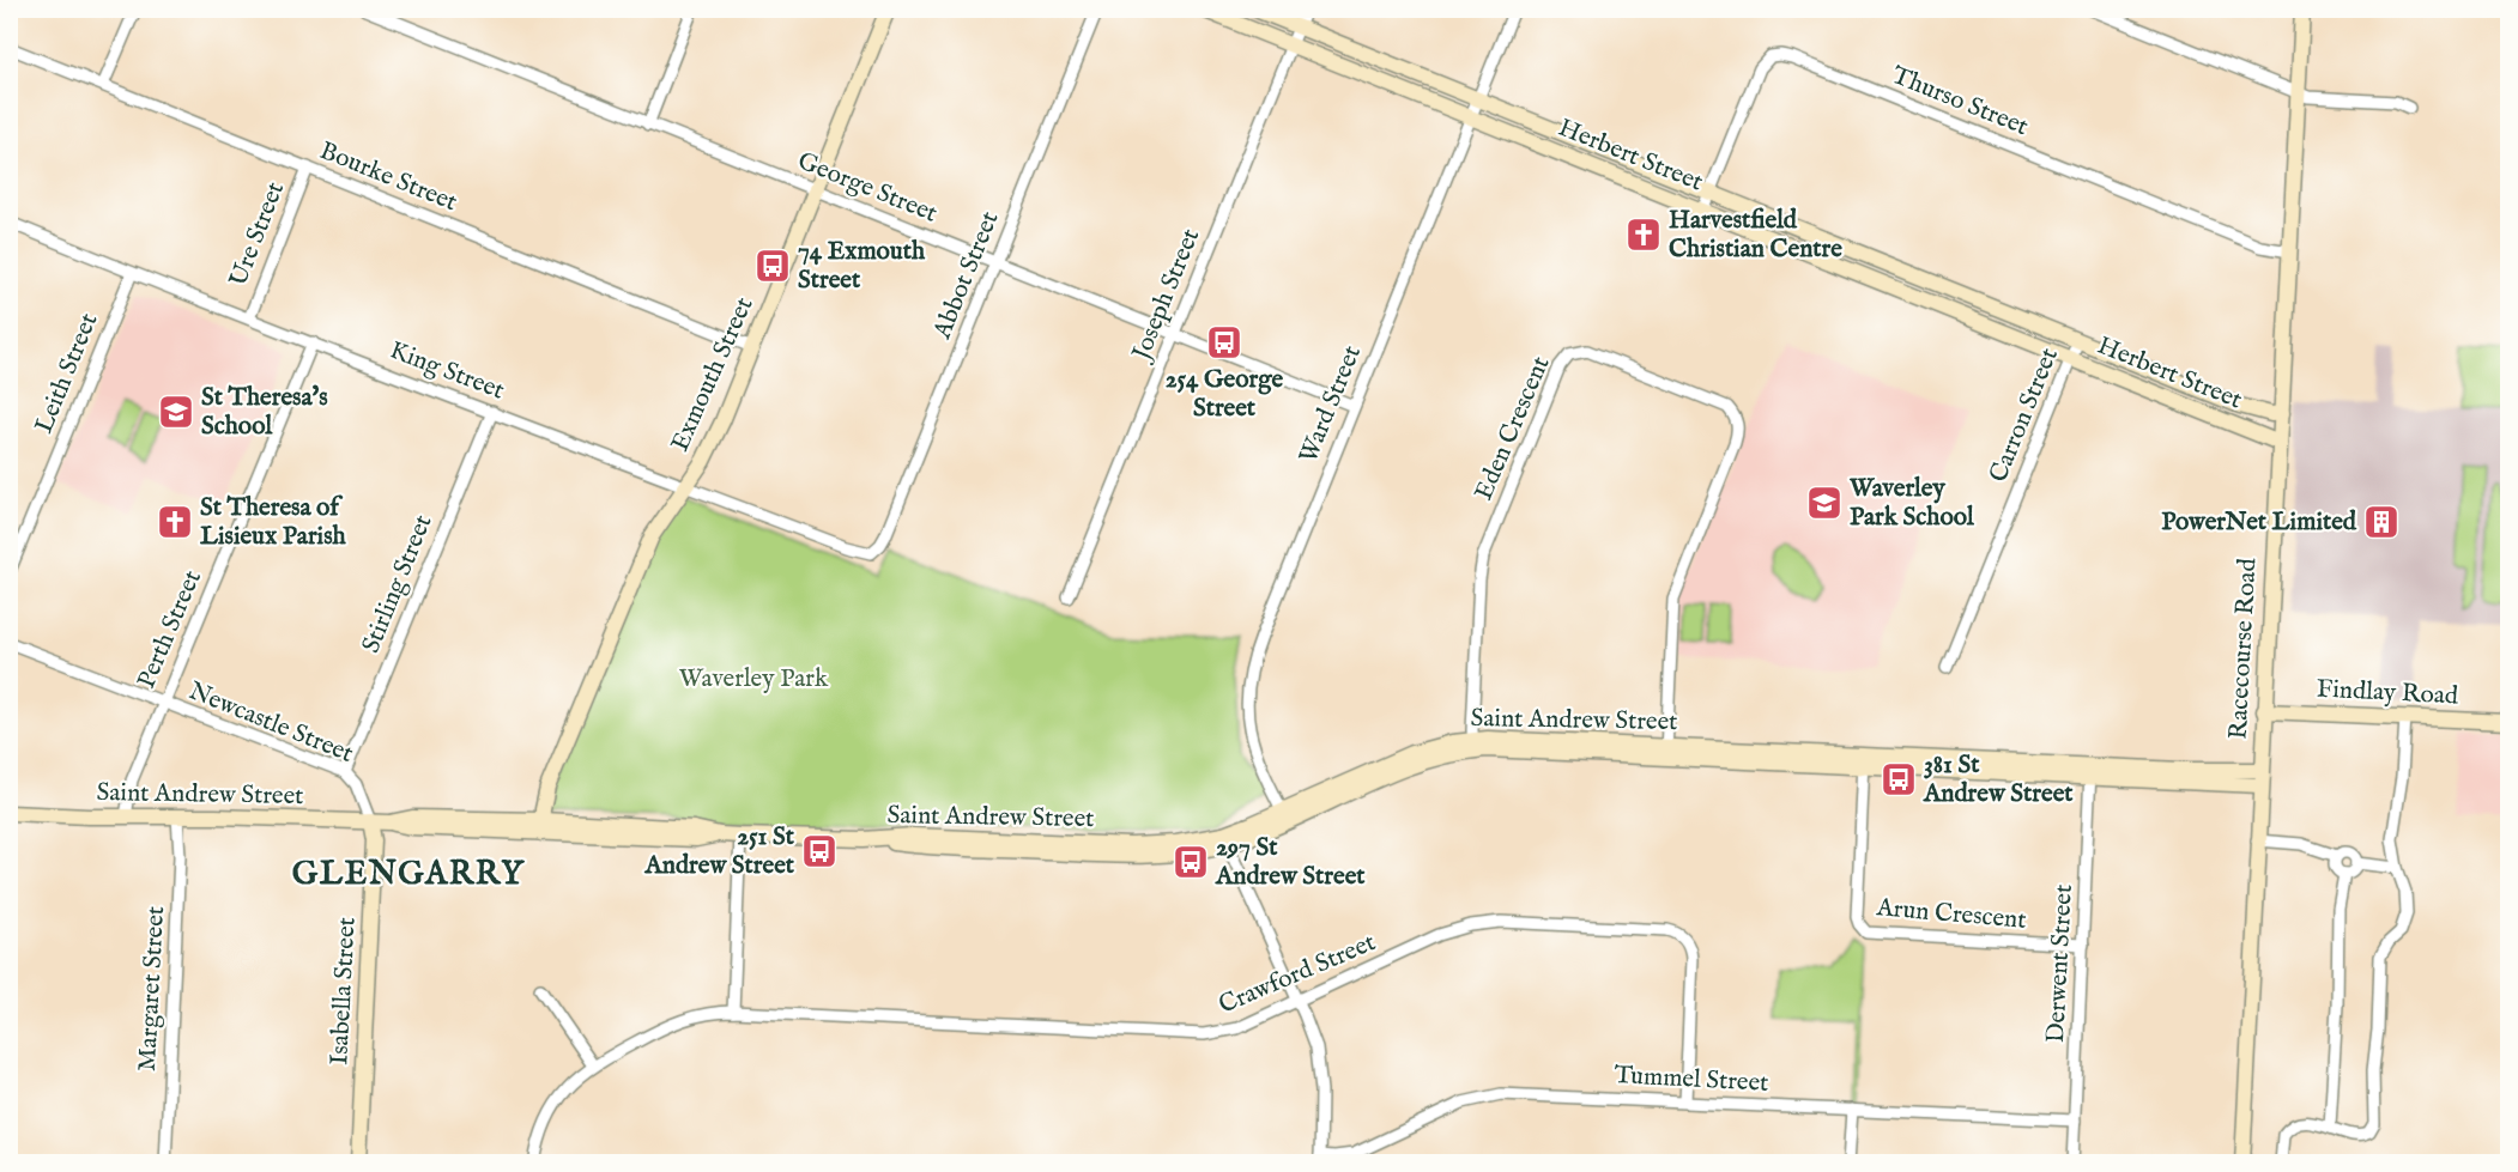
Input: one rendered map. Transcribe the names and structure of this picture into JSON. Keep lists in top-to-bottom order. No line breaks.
{"streets":{"street":["Thurso Street","Herbert Street","Bourke Street","George Street","Ure Street","Abbot Street","Joseph Street","King Street","Leith Street","Exmouth Street","Ward Street","Carron Street","Eden Crescent","Stirling Street","Perth Street","Racecourse Road","Findlay Road","Saint Andrew Street","Newcastle Street","Arun Crescent","Derwent Street","Crawford Street","Margaret Street","Isabella Street","Tummel Street"]},"crossings":[["Thurso Street","Herbert Street"],["Thurso Street","Racecourse Road"],["Herbert Street","Joseph Street"],["Herbert Street","Ward Street"],["Herbert Street","Carron Street"],["Herbert Street","Racecourse Road"],["Bourke Street","Ure Street"],["Bourke Street","Exmouth Street"],["George Street","Abbot Street"],["George Street","Joseph Street"],["George Street","Exmouth Street"],["George Street","Ward Street"],["Ure Street","King Street"],["Abbot Street","King Street"],["King Street","Leith Street"],["King Street","Exmouth Street"],["King Street","Stirling Street"],["King Street","Perth Street"],["Exmouth Street","Saint Andrew Street"],["Ward Street","Saint Andrew Street"],["Eden Crescent","Saint Andrew Street"],["Stirling Street","Newcastle Street"],["Perth Street","Saint Andrew Street"],["Perth Street","Newcastle Street"],["Racecourse Road","Findlay Road"],["Racecourse Road","Saint Andrew Street"],["Saint Andrew Street","Newcastle Street"],["Saint Andrew Street","Arun Crescent"],["Saint Andrew Street","Derwent Street"],["Saint Andrew Street","Margaret Street"],["Saint Andrew Street","Isabella Street"],["Newcastle Street","Isabella Street"],["Arun Crescent","Derwent Street"],["Derwent Street","Tummel Street"],["Crawford Street","Tummel Street"]],"districts":["GLENGARRY"],"parks":["Waverley Park"],"places":{"church":["Harvestfield Christian Centre","St Theresa of Lisieux Parish"],"bus stop":["74 Exmouth Street","254 George Street","381 St Andrew Street","251 St Andrew Street","297 St Andrew Street"],"school or university":["St Theresa's School","Waverley Park School"],"building":["PowerNet Limited"]}}
